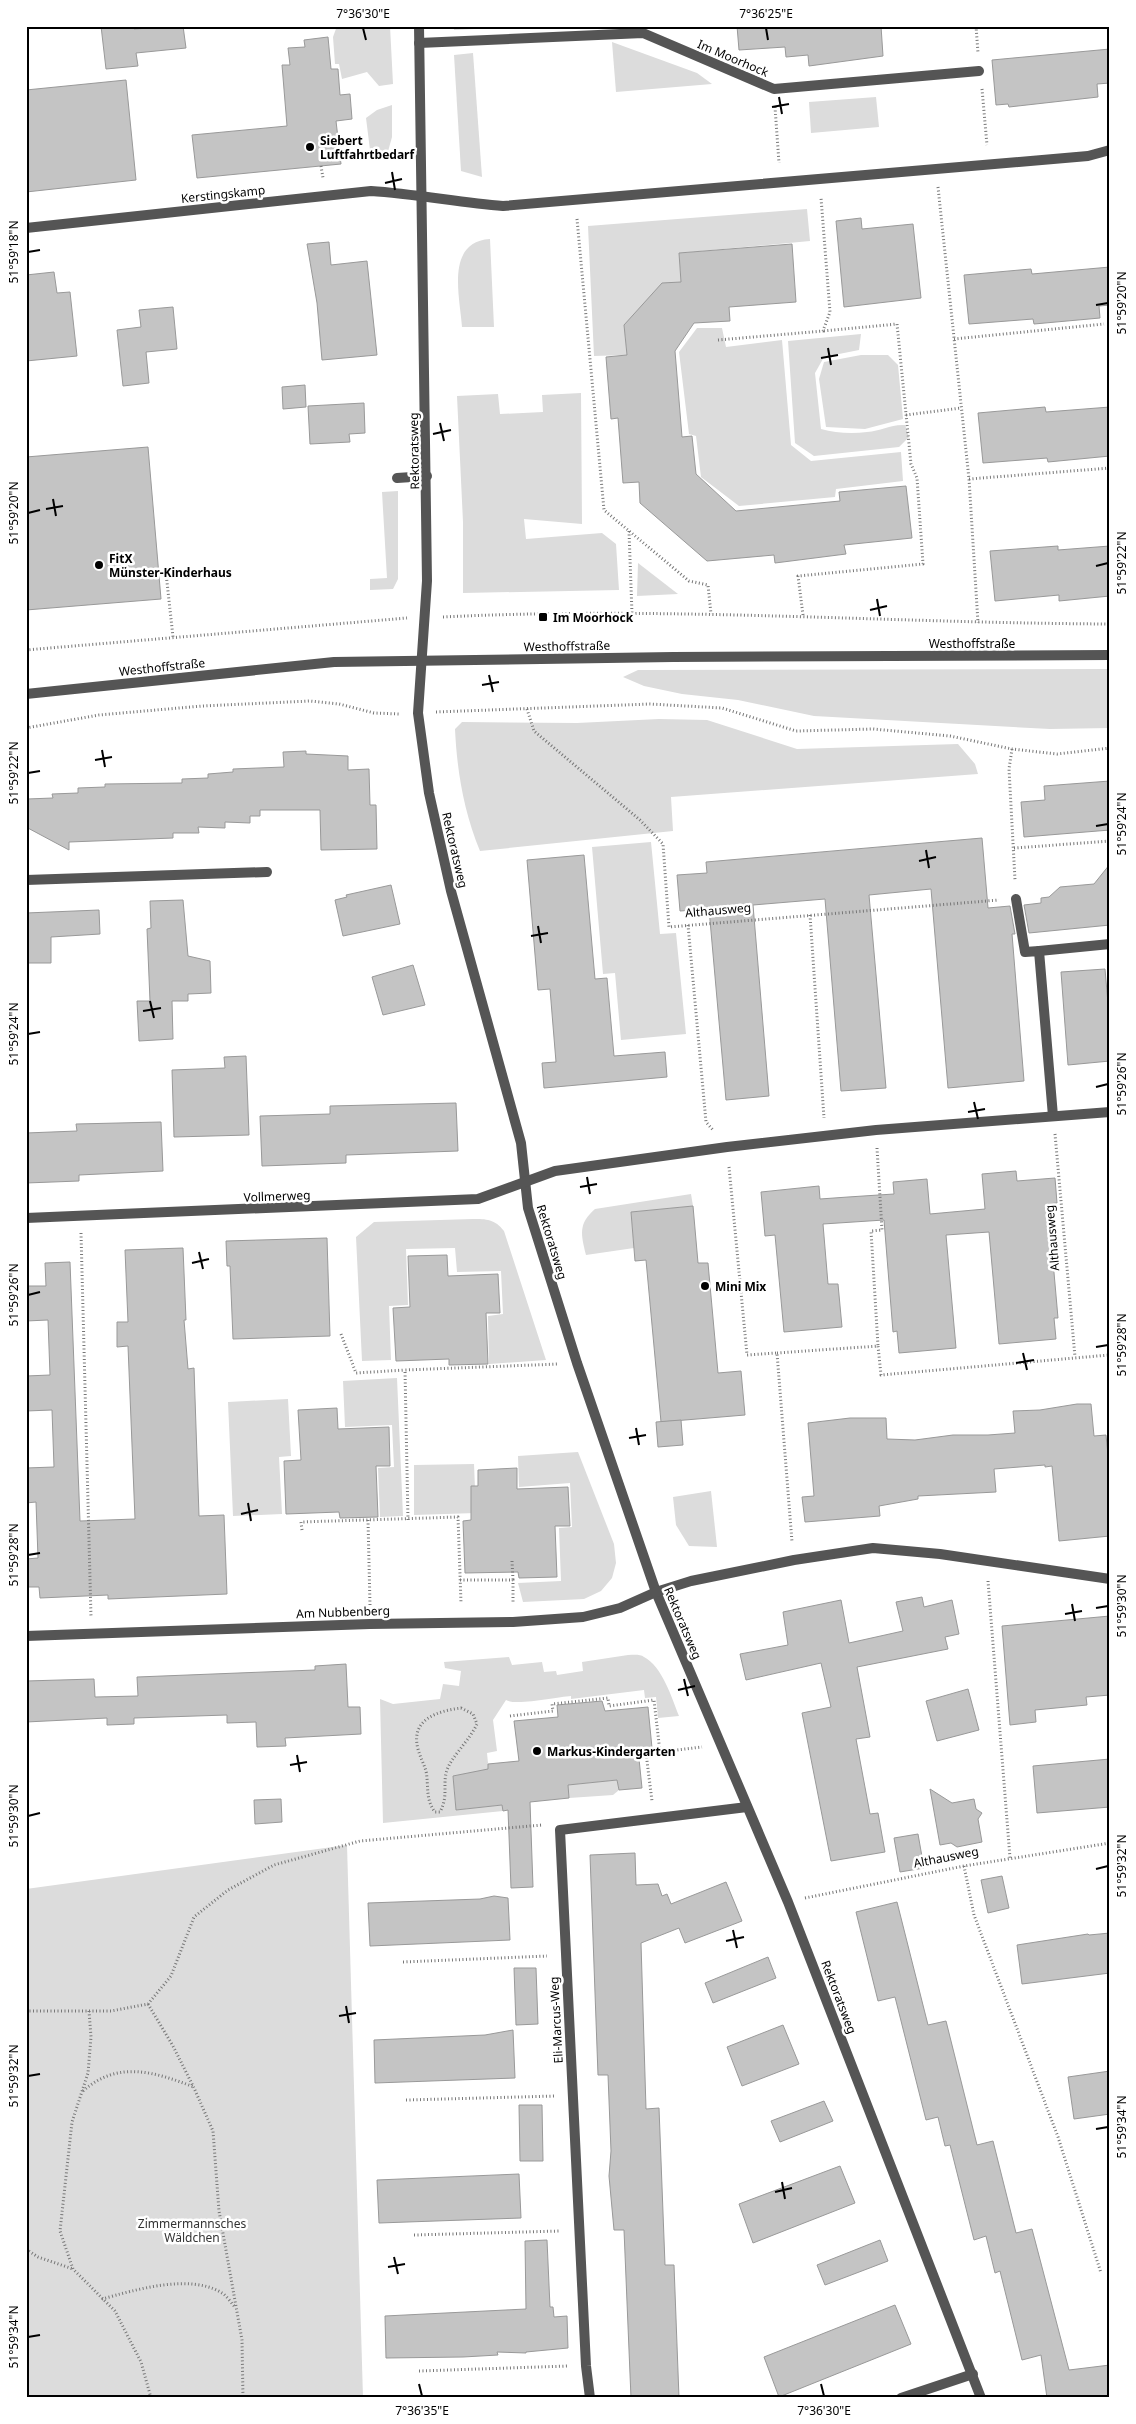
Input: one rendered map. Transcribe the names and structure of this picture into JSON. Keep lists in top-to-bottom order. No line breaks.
{"streets":{"street":["Im Moorhock","Kerstingskamp","Rektoratsweg","Westhoffstraße","Vollmerweg","Am Nubbenberg","Eli-Marcus-Weg"],"path":["Althausweg"]},"crossings":[["Im Moorhock","Rektoratsweg"],["Kerstingskamp","Rektoratsweg"],["Rektoratsweg","Westhoffstraße"],["Rektoratsweg","Althausweg"],["Rektoratsweg","Vollmerweg"],["Rektoratsweg","Am Nubbenberg"]],"parks":["Zimmermannsches Wäldchen"],"places":{"other":["Siebert Luftfahrtbedarf","FitX Münster-Kinderhaus","Mini Mix","Markus-Kindergarten"],"transit":["Im Moorhock"]},"coordinates":["7°36'30\"E","7°36'25\"E","51°59'18\"N","51°59'20\"N","51°59'22\"N","51°59'24\"N","51°59'26\"N","51°59'28\"N","51°59'30\"N","51°59'32\"N","51°59'34\"N","7°36'35\"E"]}
